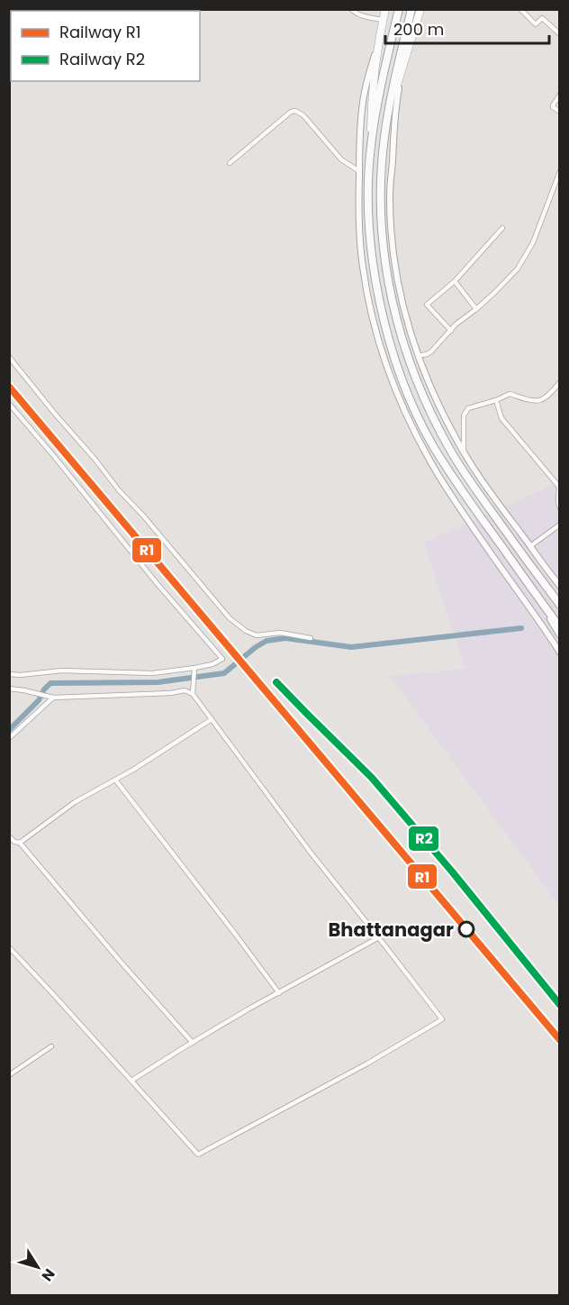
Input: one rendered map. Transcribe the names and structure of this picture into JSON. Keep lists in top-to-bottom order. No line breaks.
{"places":["Bhattanagar"],"lines":["rail line R1","rail line R2"],"legend":["Railway R1","Railway R2"],"scale_bar":"200 m","north":"bottom right"}
